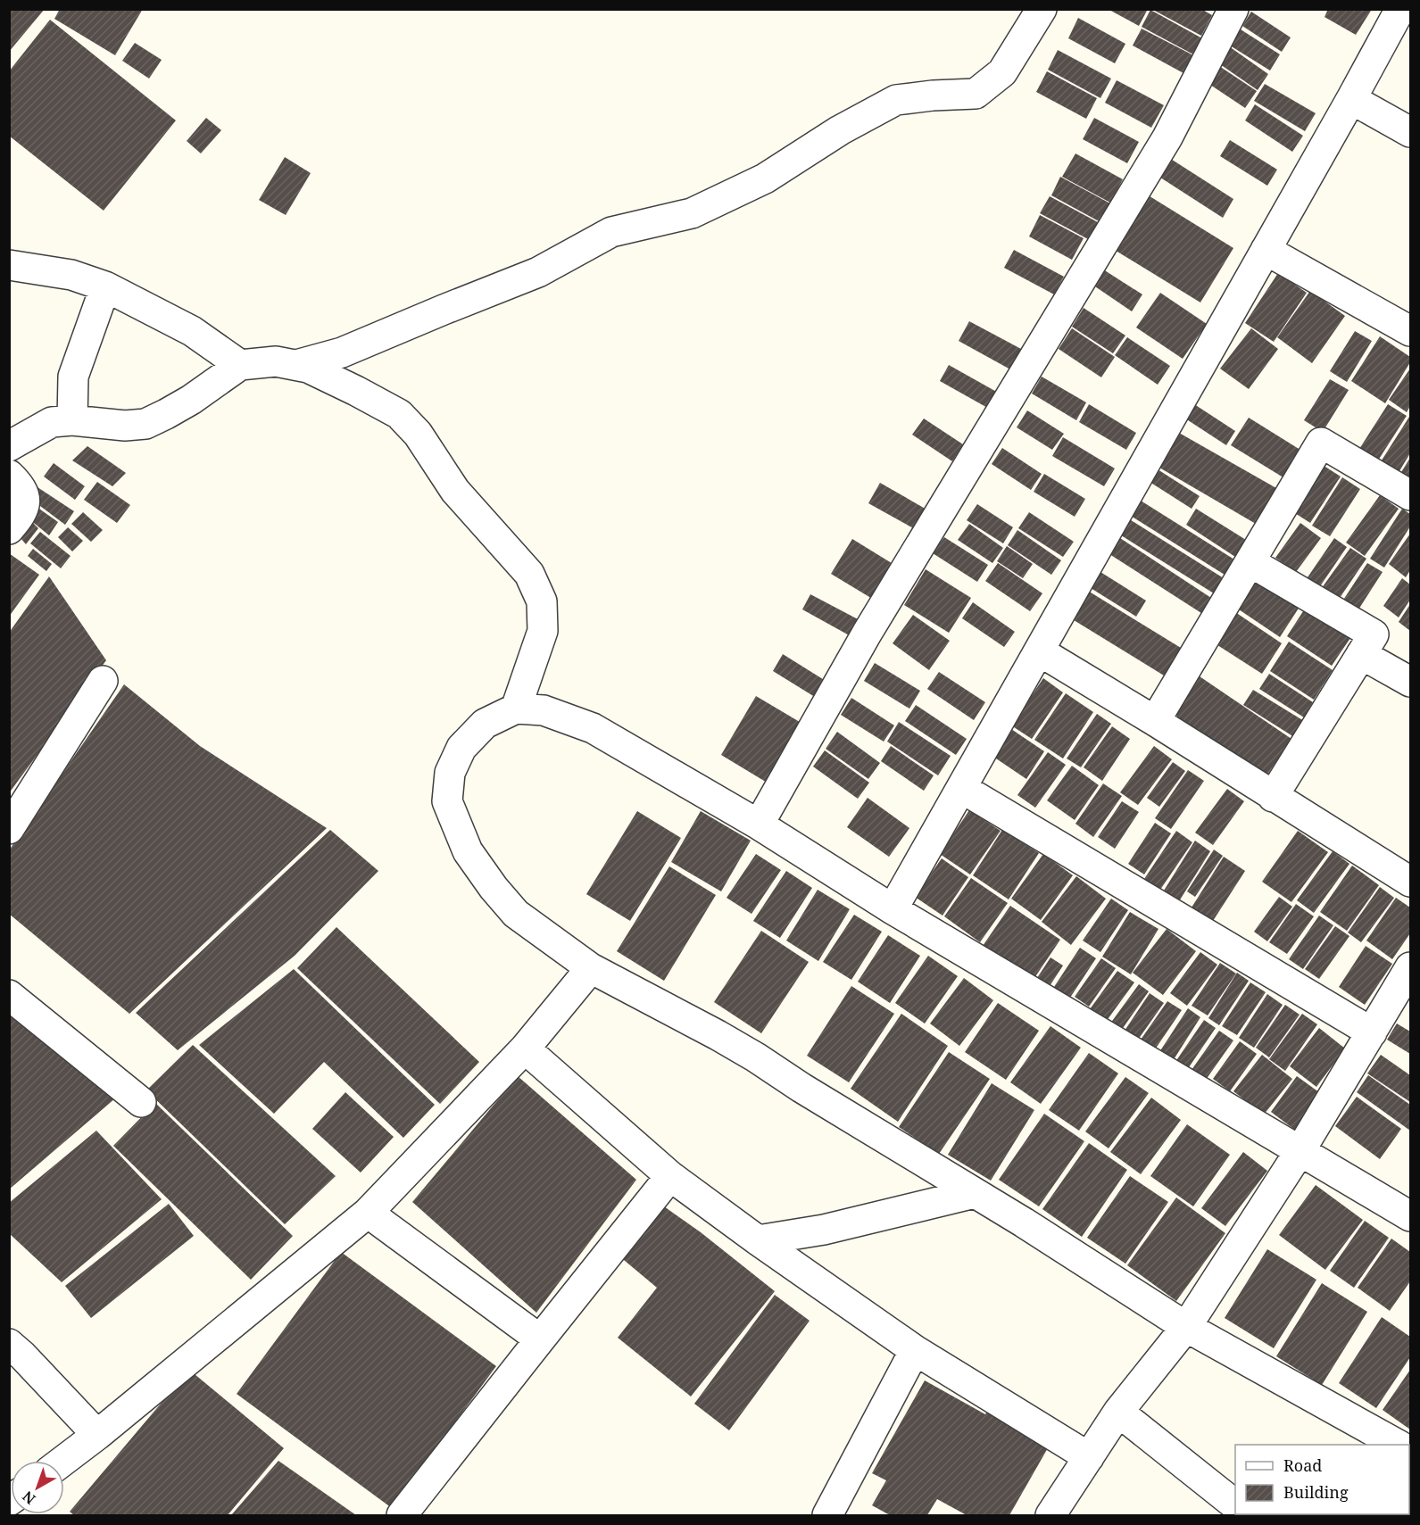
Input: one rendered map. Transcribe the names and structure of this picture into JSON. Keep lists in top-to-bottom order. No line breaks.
{"legend":["Road","Building"],"north":"bottom left"}
